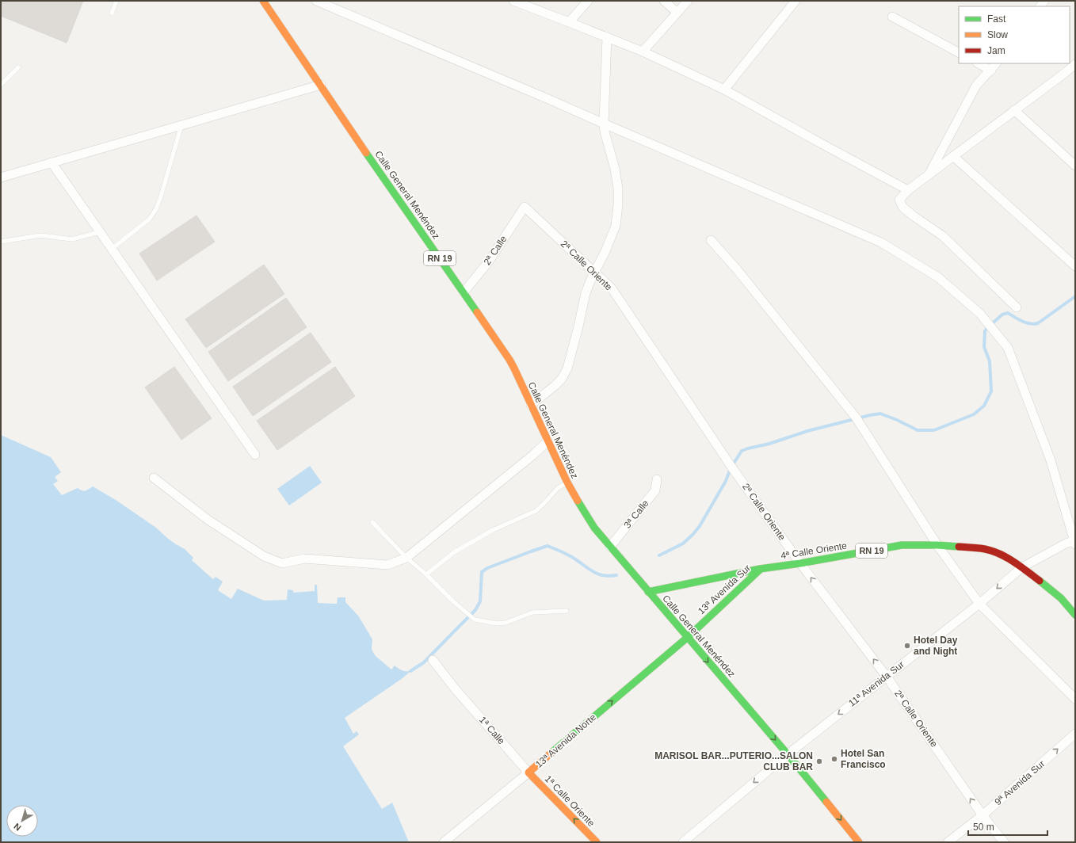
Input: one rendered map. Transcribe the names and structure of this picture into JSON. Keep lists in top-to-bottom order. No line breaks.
{"streets":{"main road":["Calle General Menéndez","RN 19","4ª Calle Oriente","13ª Avenida Sur","13ª Avenida Norte","1ª Calle Oriente"],"street":["2ª Calle","2ª Calle Oriente","3ª Calle","11ª Avenida Sur","1ª Calle","9ª Avenida Sur"]},"crossings":[["Calle General Menéndez","2ª Calle"],["Calle General Menéndez","3ª Calle"],["Calle General Menéndez","4ª Calle Oriente"],["Calle General Menéndez","13ª Avenida Sur"],["Calle General Menéndez","11ª Avenida Sur"],["Calle General Menéndez","13ª Avenida Norte"],["2ª Calle","2ª Calle Oriente"],["2ª Calle Oriente","4ª Calle Oriente"],["2ª Calle Oriente","11ª Avenida Sur"],["2ª Calle Oriente","9ª Avenida Sur"],["4ª Calle Oriente","13ª Avenida Sur"],["4ª Calle Oriente","11ª Avenida Sur"],["13ª Avenida Sur","13ª Avenida Norte"],["1ª Calle","13ª Avenida Norte"],["1ª Calle","1ª Calle Oriente"],["13ª Avenida Norte","1ª Calle Oriente"]],"one_way":["2ª Calle Oriente","11ª Avenida Sur","13ª Avenida Norte","9ª Avenida Sur","1ª Calle Oriente"],"places":["Hotel Day and Night","Hotel San Francisco","MARISOL BAR...PUTERIO...SALON CLUB BAR"],"legend":["Fast","Slow","Jam"],"scale_bar":"50 m","north":"bottom left"}
